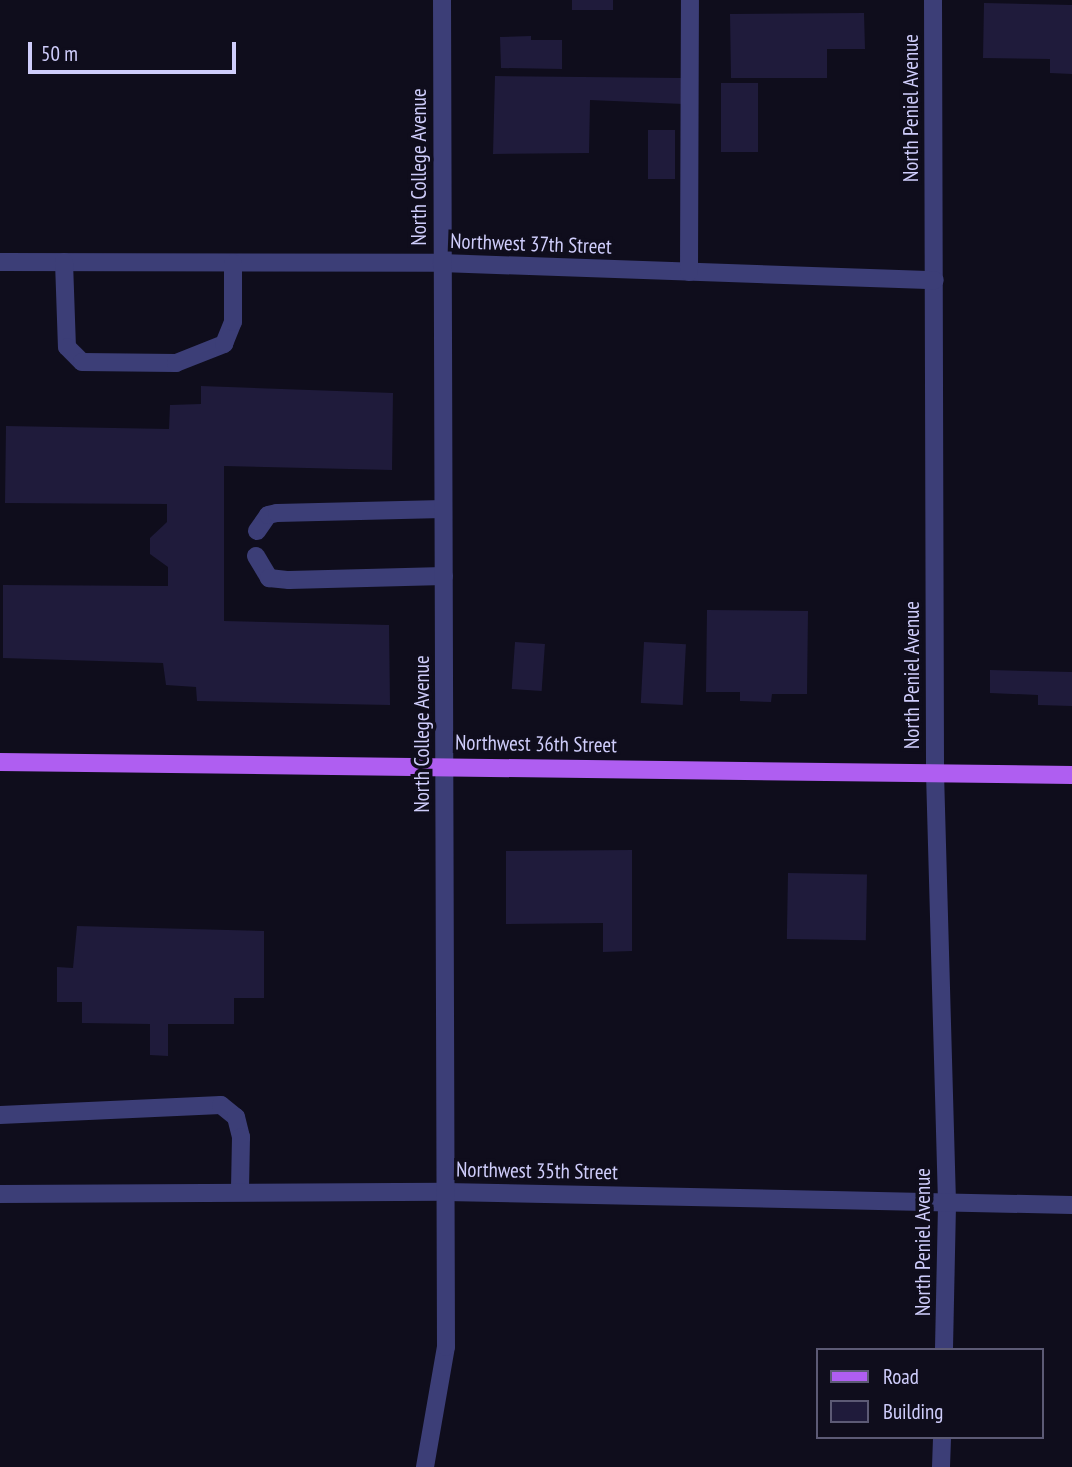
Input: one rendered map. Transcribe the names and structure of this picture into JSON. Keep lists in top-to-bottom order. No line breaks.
{"streets":{"main road":["Northwest 36th Street"],"street":["North Peniel Avenue","North College Avenue","Northwest 37th Street","Northwest 35th Street"]},"crossings":[["North Peniel Avenue","Northwest 37th Street"],["North Peniel Avenue","Northwest 36th Street"],["North Peniel Avenue","Northwest 35th Street"],["North College Avenue","Northwest 37th Street"],["North College Avenue","Northwest 36th Street"],["North College Avenue","Northwest 35th Street"]],"legend":["Road","Building"],"scale_bar":"50 m"}
